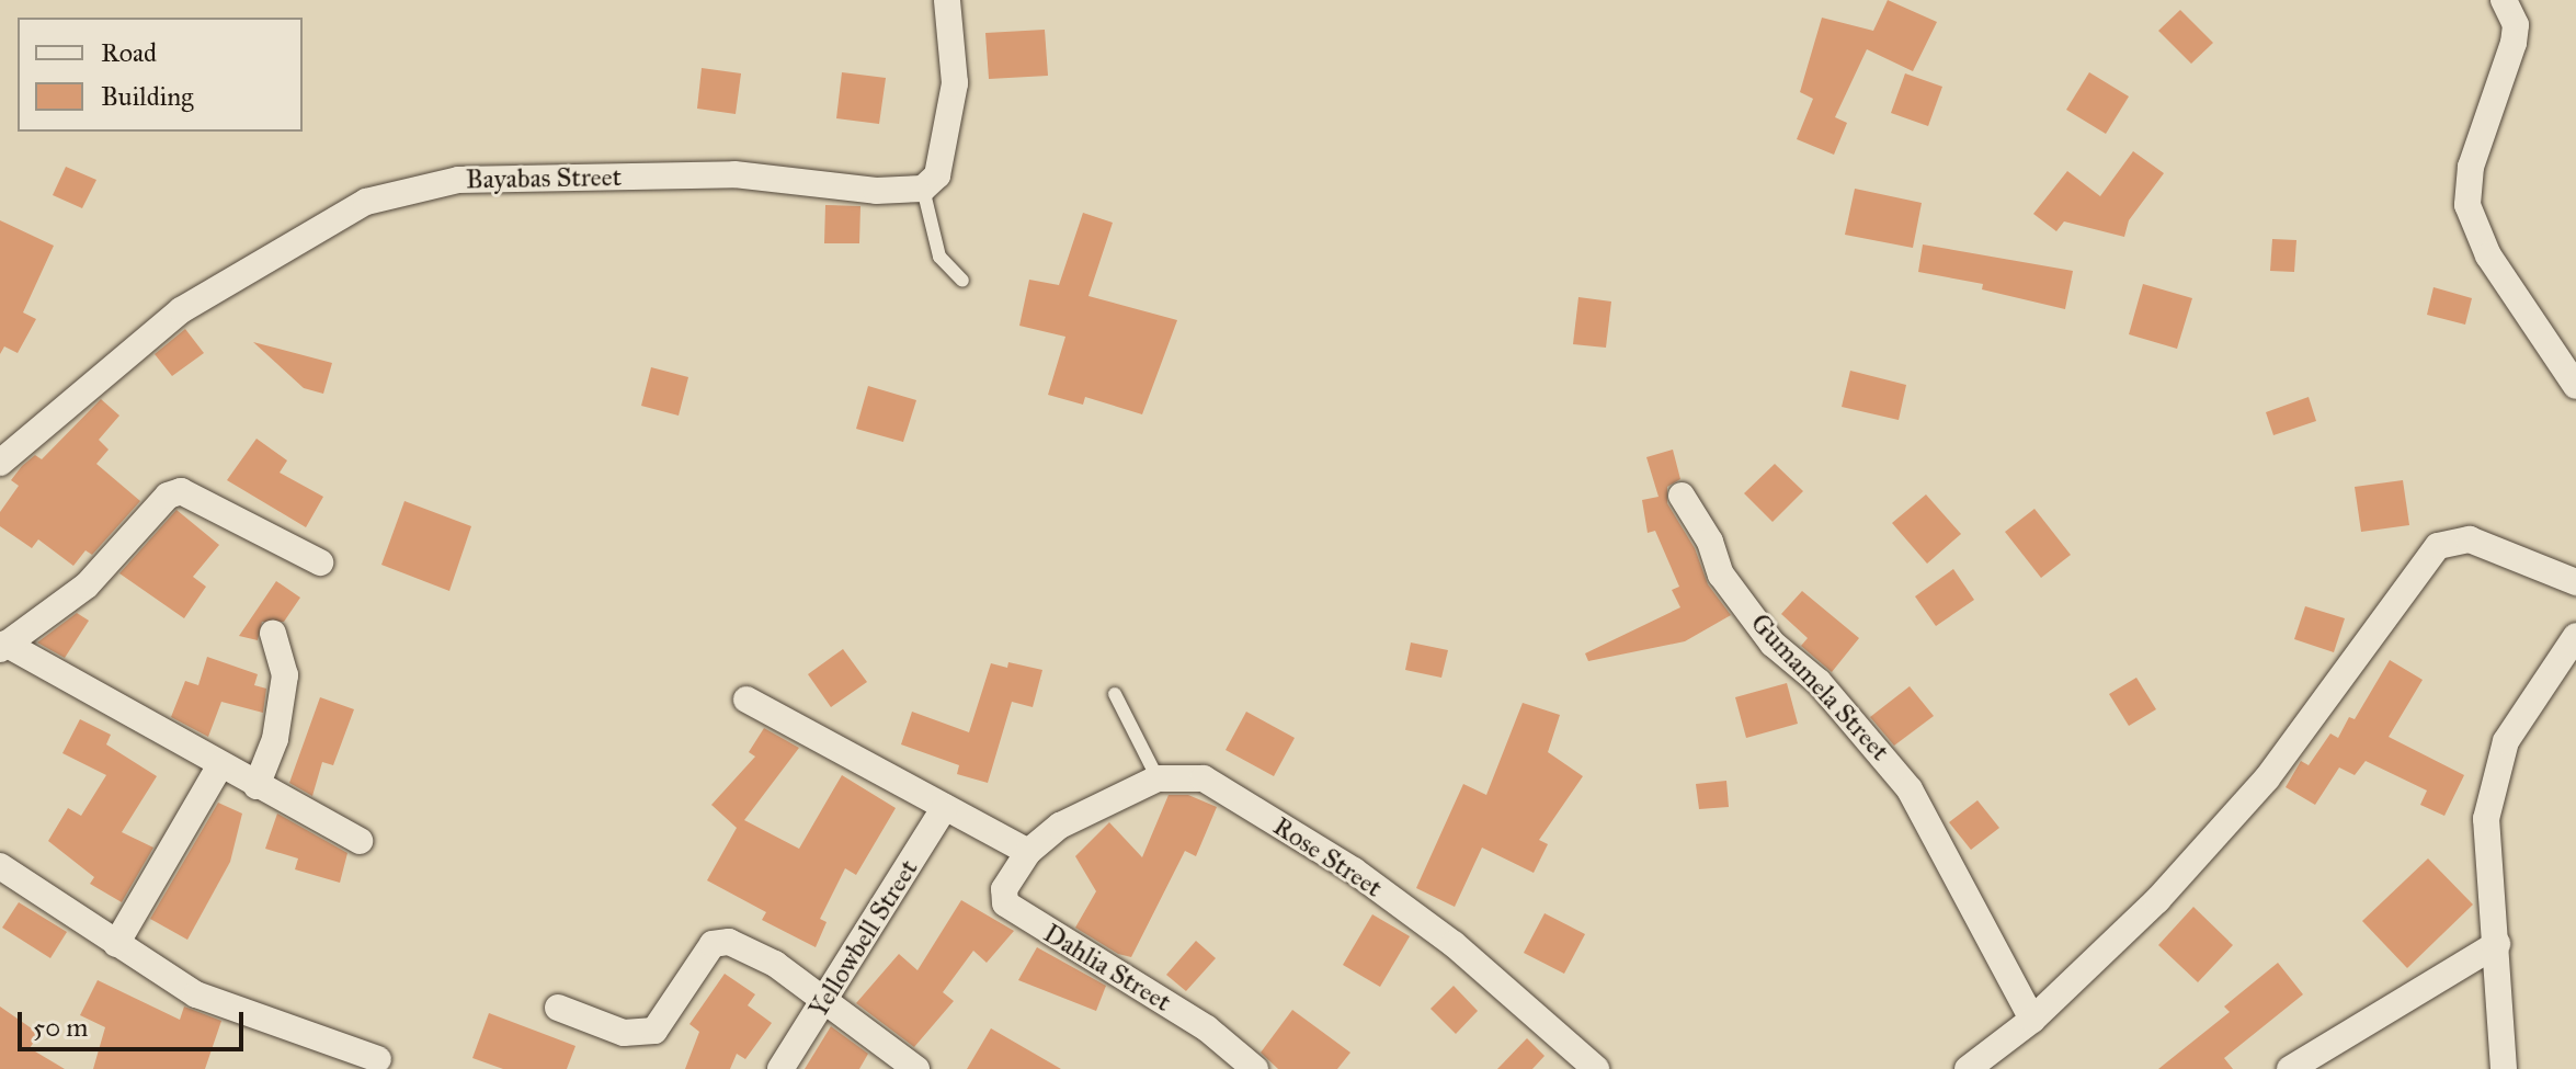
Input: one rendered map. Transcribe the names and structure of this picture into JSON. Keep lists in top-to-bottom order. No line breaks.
{"streets":{"street":["Bayabas Street","Gumamela Street","Rose Street","Yellowbell Street","Dahlia Street"]},"crossings":[["Rose Street","Dahlia Street"]],"legend":["Road","Building"],"scale_bar":"50 m"}
